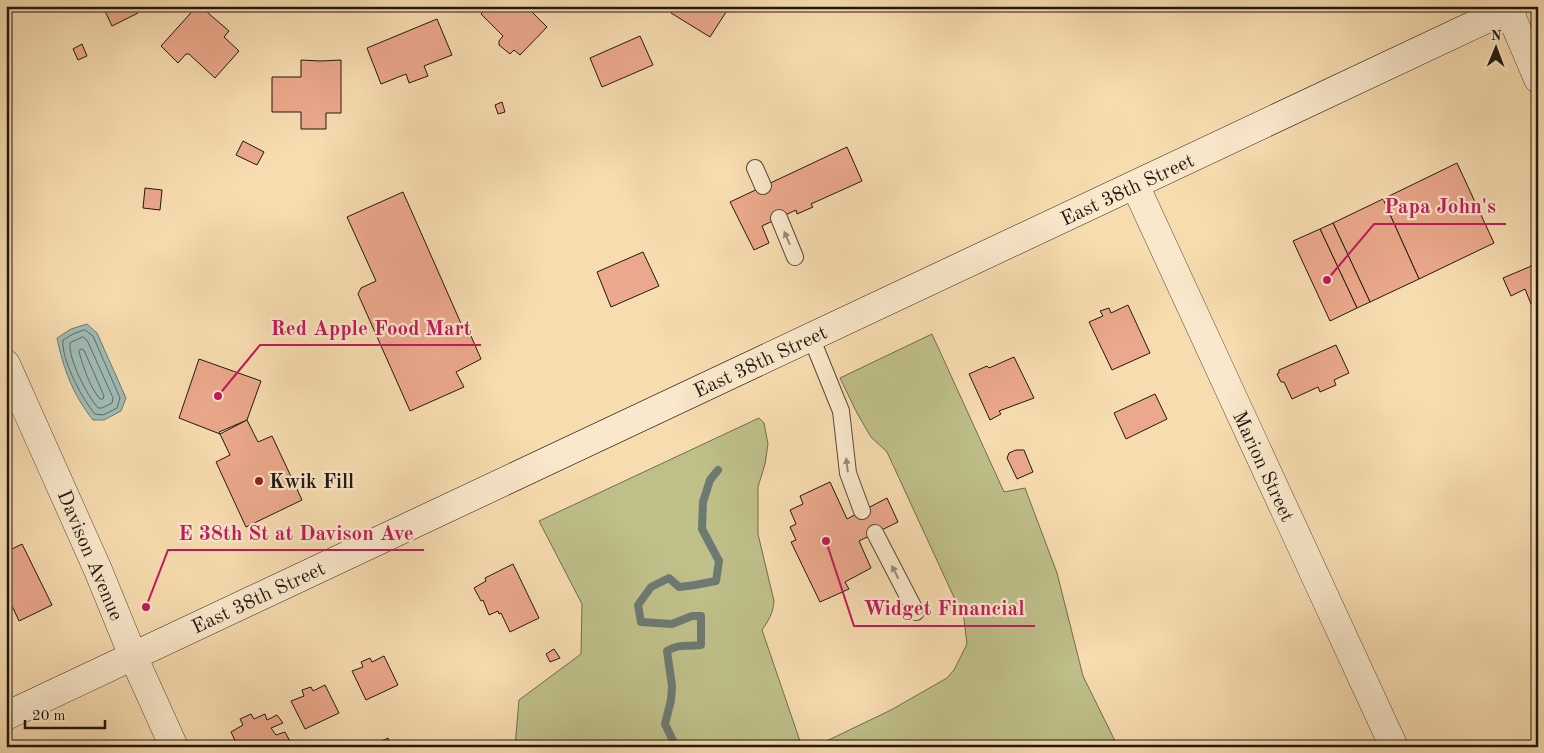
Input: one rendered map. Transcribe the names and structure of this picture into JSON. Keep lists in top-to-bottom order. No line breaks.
{"streets":{"main road":["East 38th Street","Marion Street","Davison Avenue"]},"crossings":[["East 38th Street","Marion Street"],["East 38th Street","Davison Avenue"]],"places":["Papa John's","Red Apple Food Mart","Kwik Fill","Widget Financial","E 38th St at Davison Ave"],"scale_bar":"20 m","north":"top"}
